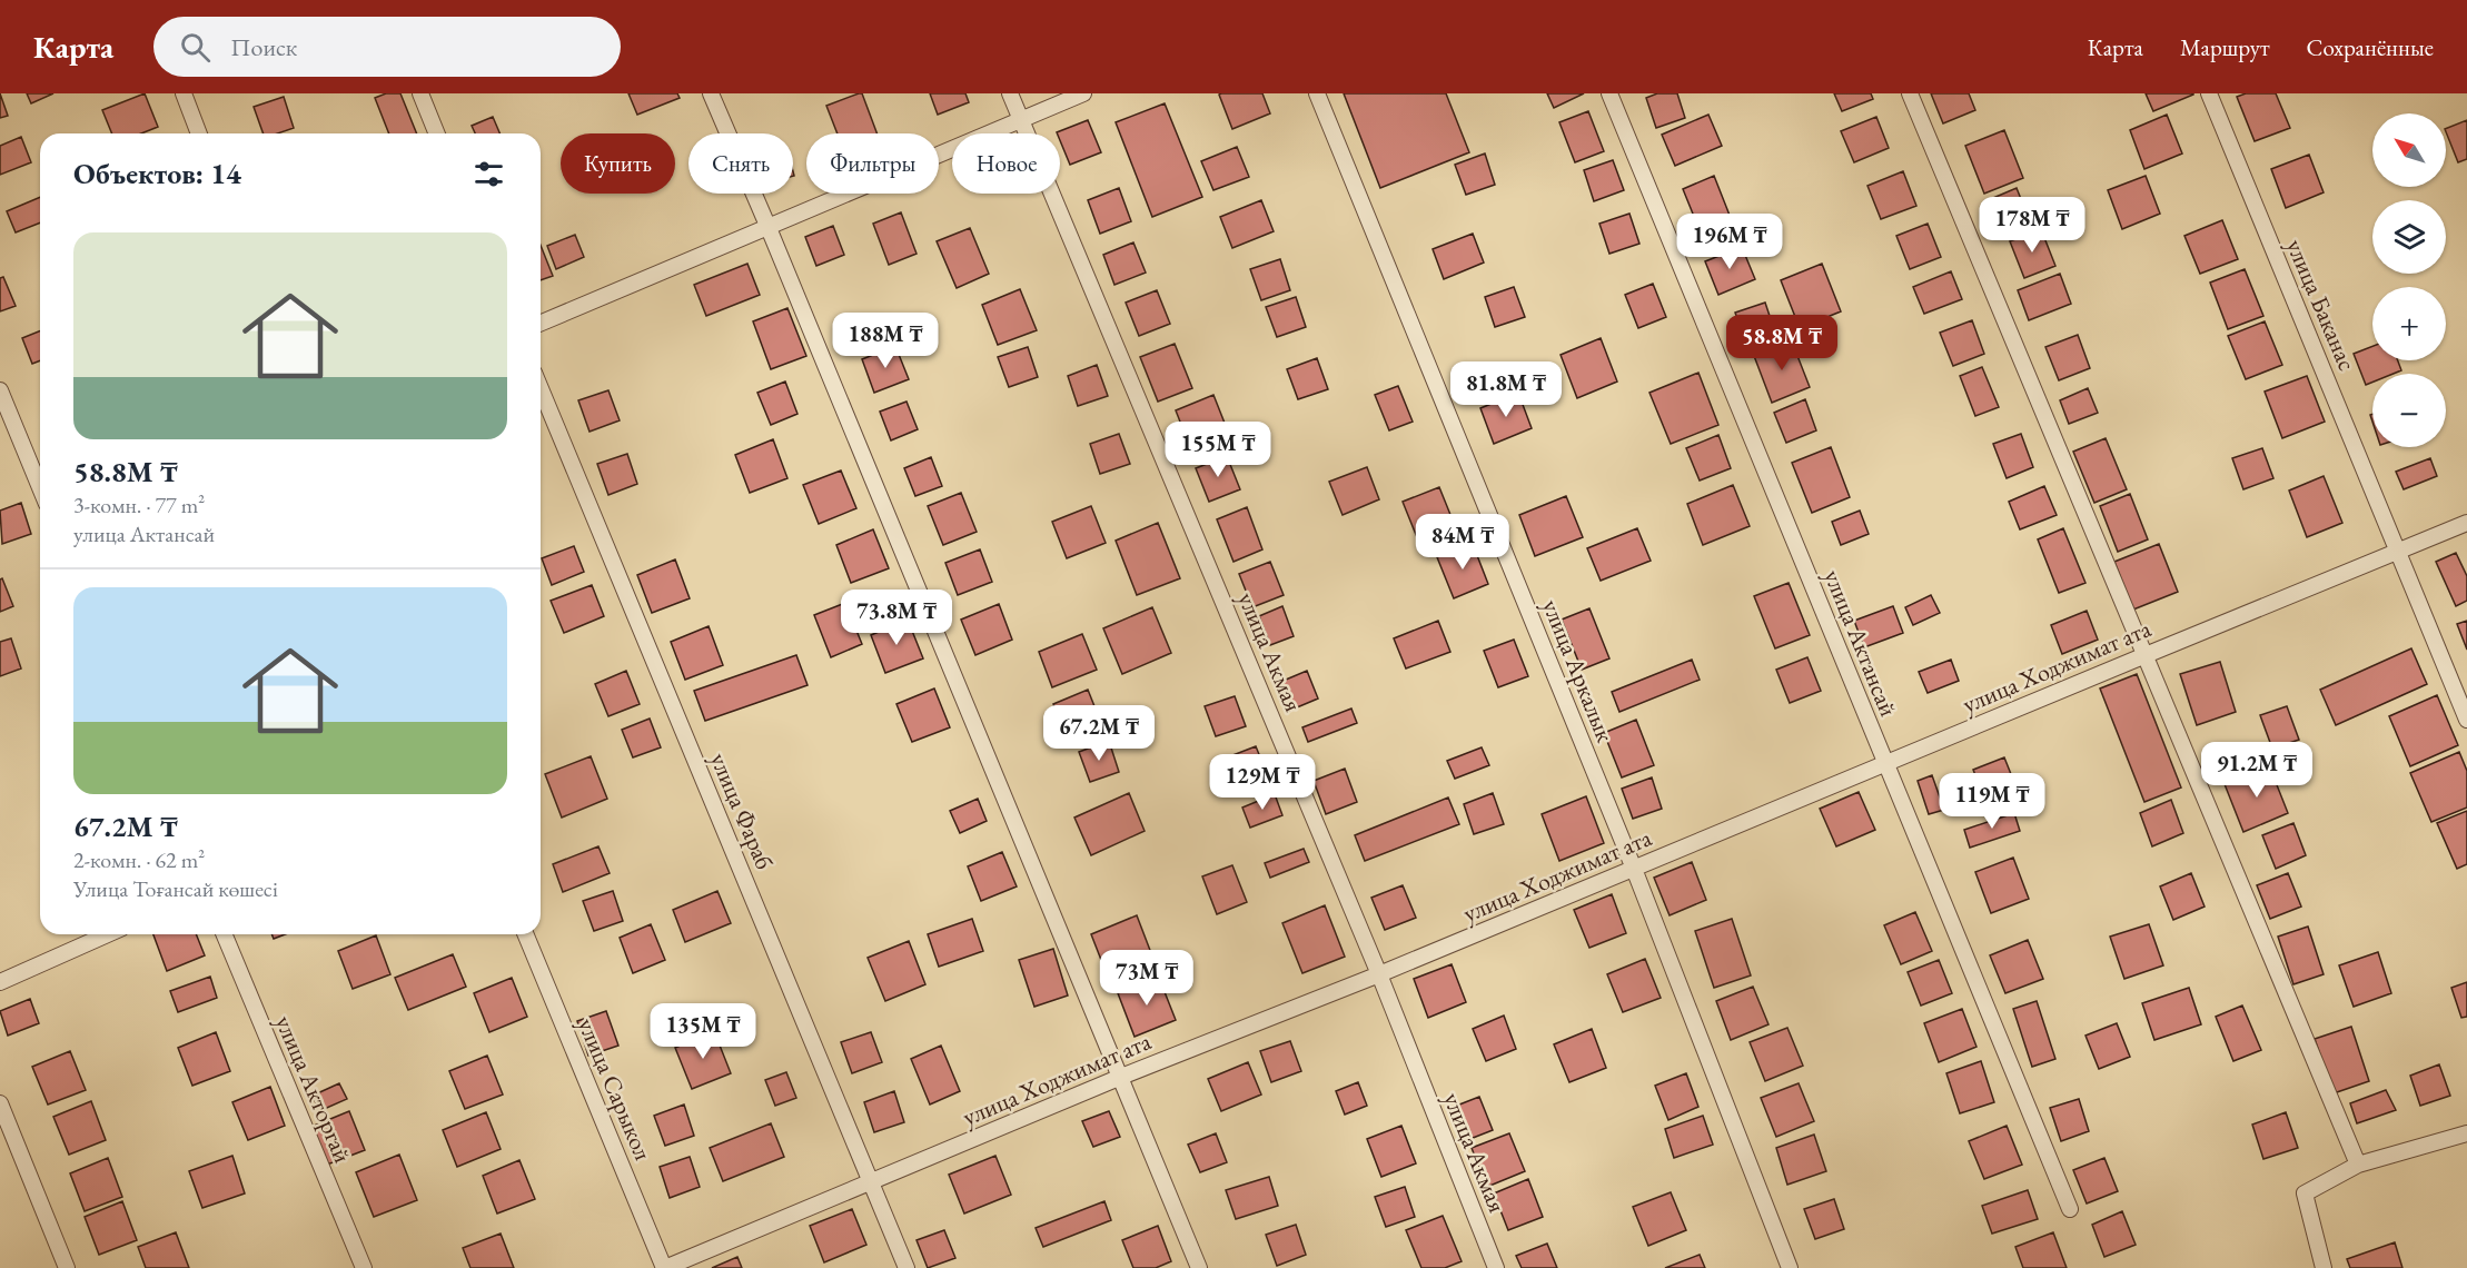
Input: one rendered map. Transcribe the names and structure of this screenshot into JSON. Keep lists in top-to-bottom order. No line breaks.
{"streets":{"street":["улица Баканас","улица Актансай","улица Акмая","улица Ходжимат ата","улица Аркалык","улица Фараб","улица Акторгай","улица Сарыкол"]},"crossings":[["улица Баканас","улица Ходжимат ата"],["улица Актансай","улица Ходжимат ата"],["улица Акмая","улица Ходжимат ата"],["улица Ходжимат ата","улица Аркалык"],["улица Ходжимат ата","улица Фараб"],["улица Ходжимат ата","улица Сарыкол"]],"north":"top left","page":{"header":"Карта","search":"Поиск","nav":["Карта","Маршрут","Сохранённые"],"map_buttons":["+","−"],"chip":["Купить","Снять","Фильтры","Новое"],"heading":"Объектов: 14","price":["178M ₸","196M ₸","188M ₸","58.8M ₸","81.8M ₸","155M ₸","84M ₸","73.8M ₸","67.2M ₸","91.2M ₸","129M ₸","119M ₸","73M ₸","135M ₸"],"list":[{"name":"58.8M ₸","note":"3-комн. · 77 m² · улица Актансай"},{"name":"67.2M ₸","note":"2-комн. · 62 m² · Улица Тоғансай көшесі"}]}}
